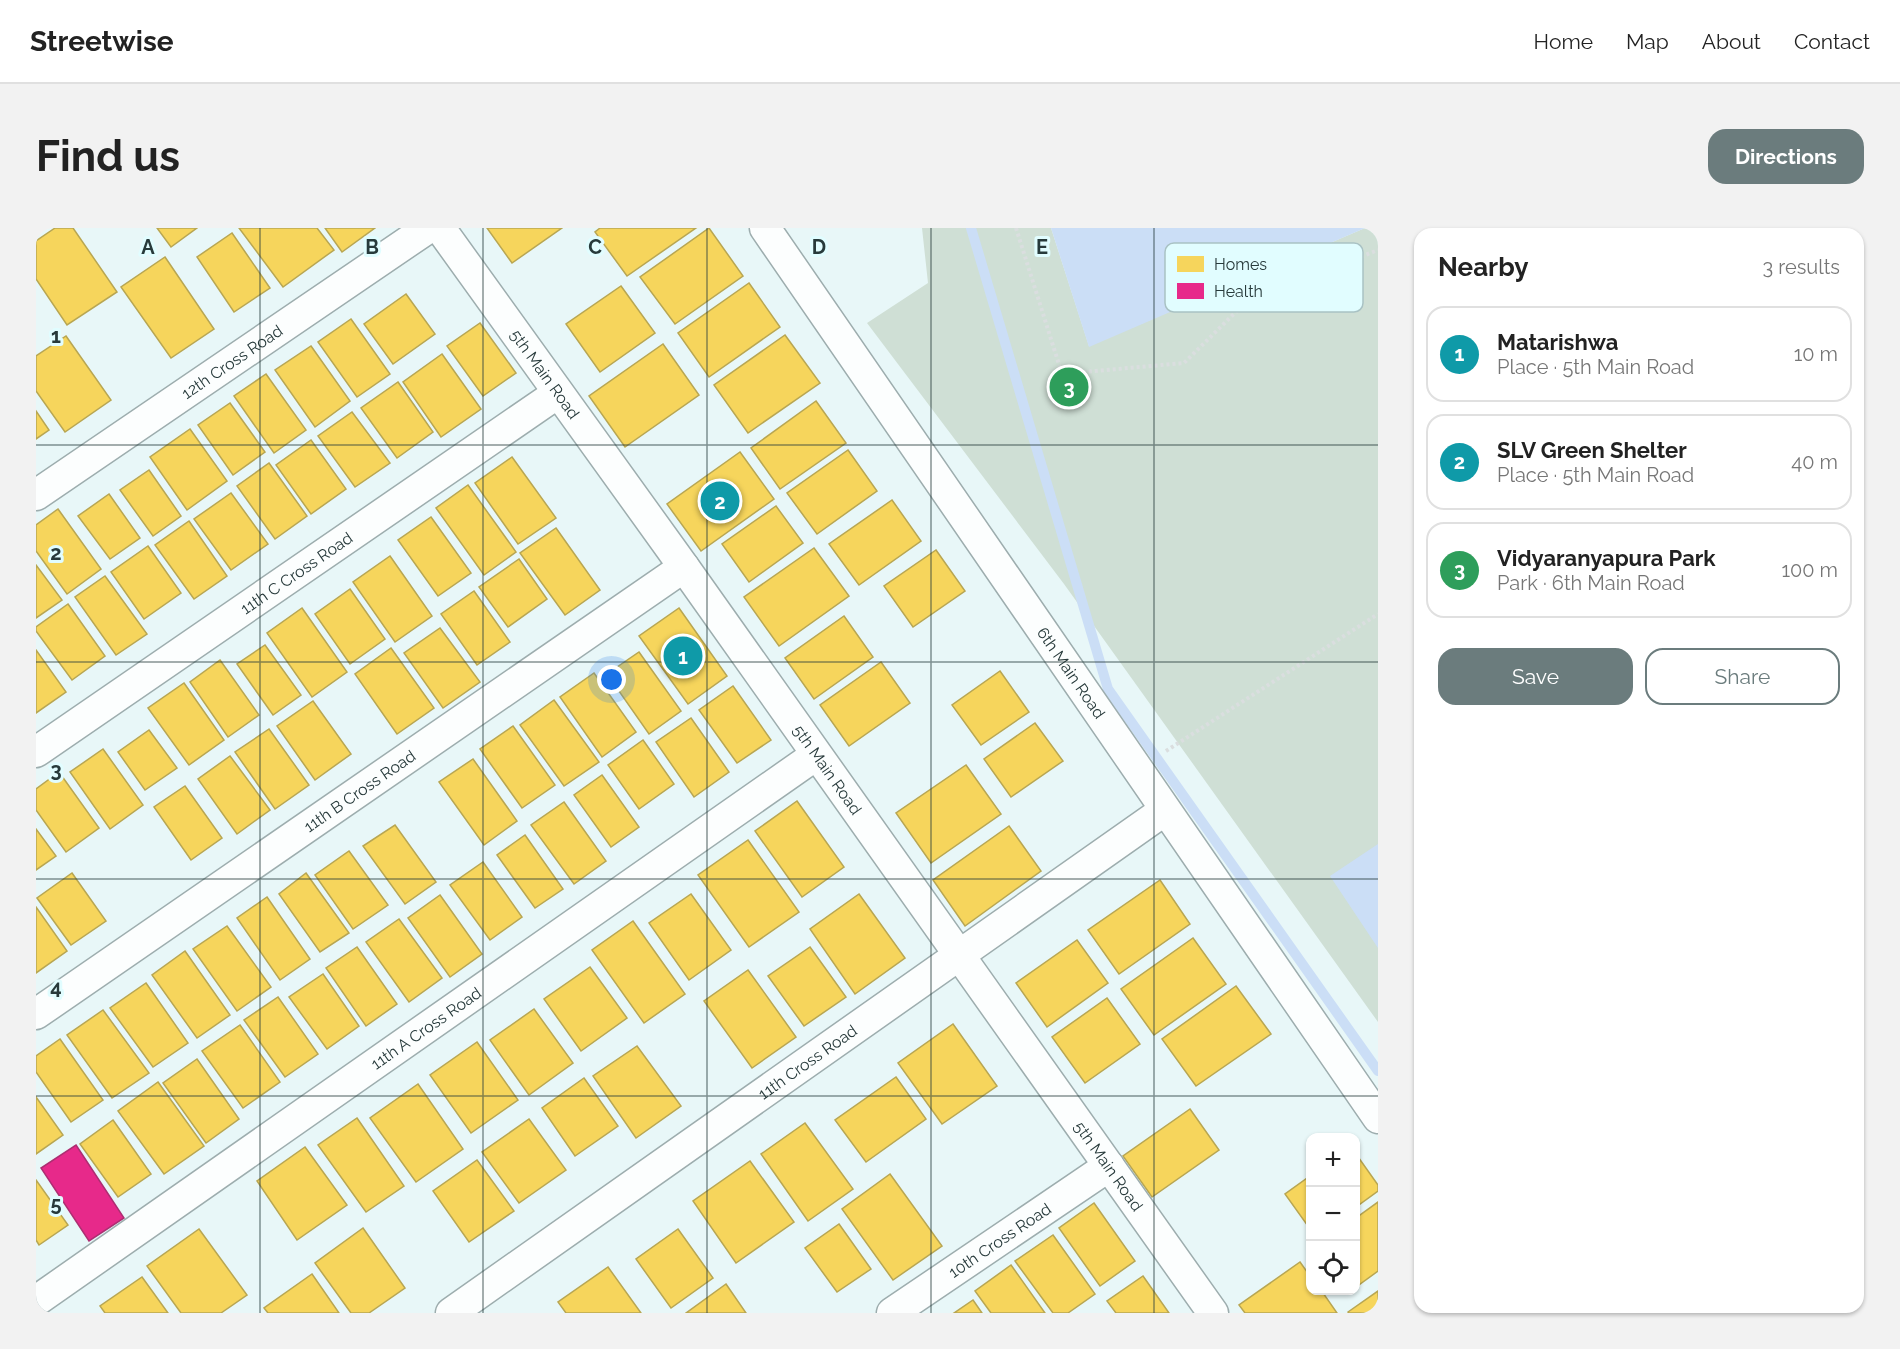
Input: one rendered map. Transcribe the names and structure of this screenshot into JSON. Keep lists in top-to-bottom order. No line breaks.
{"streets":{"street":["12th Cross Road","5th Main Road","11th C Cross Road","6th Main Road","11th B Cross Road","11th A Cross Road","11th Cross Road","10th Cross Road"]},"crossings":[["5th Main Road","11th C Cross Road"],["5th Main Road","11th B Cross Road"],["5th Main Road","11th A Cross Road"],["5th Main Road","11th Cross Road"],["5th Main Road","10th Cross Road"],["6th Main Road","11th Cross Road"]],"legend":["Homes","Health"],"page":{"header":"Streetwise","nav":["Home","Map","About","Contact"],"buttons":["Directions",["Save","Share"]],"title":"Find us","heading":["Nearby","3 results"],"list":[{"mark":"1","name":"Matarishwa","note":"Place · 5th Main Road","value":"10 m"},{"mark":"2","name":"SLV Green Shelter","note":"Place · 5th Main Road","value":"40 m"},{"mark":"3","name":"Vidyaranyapura Park","note":"Park · 6th Main Road","value":"100 m"}],"pins":["3","2","1"],"map_buttons":["+","−"]},"grid":{"columns":["A","B","C","D","E"],"rows":["1","2","3","4","5"]}}
